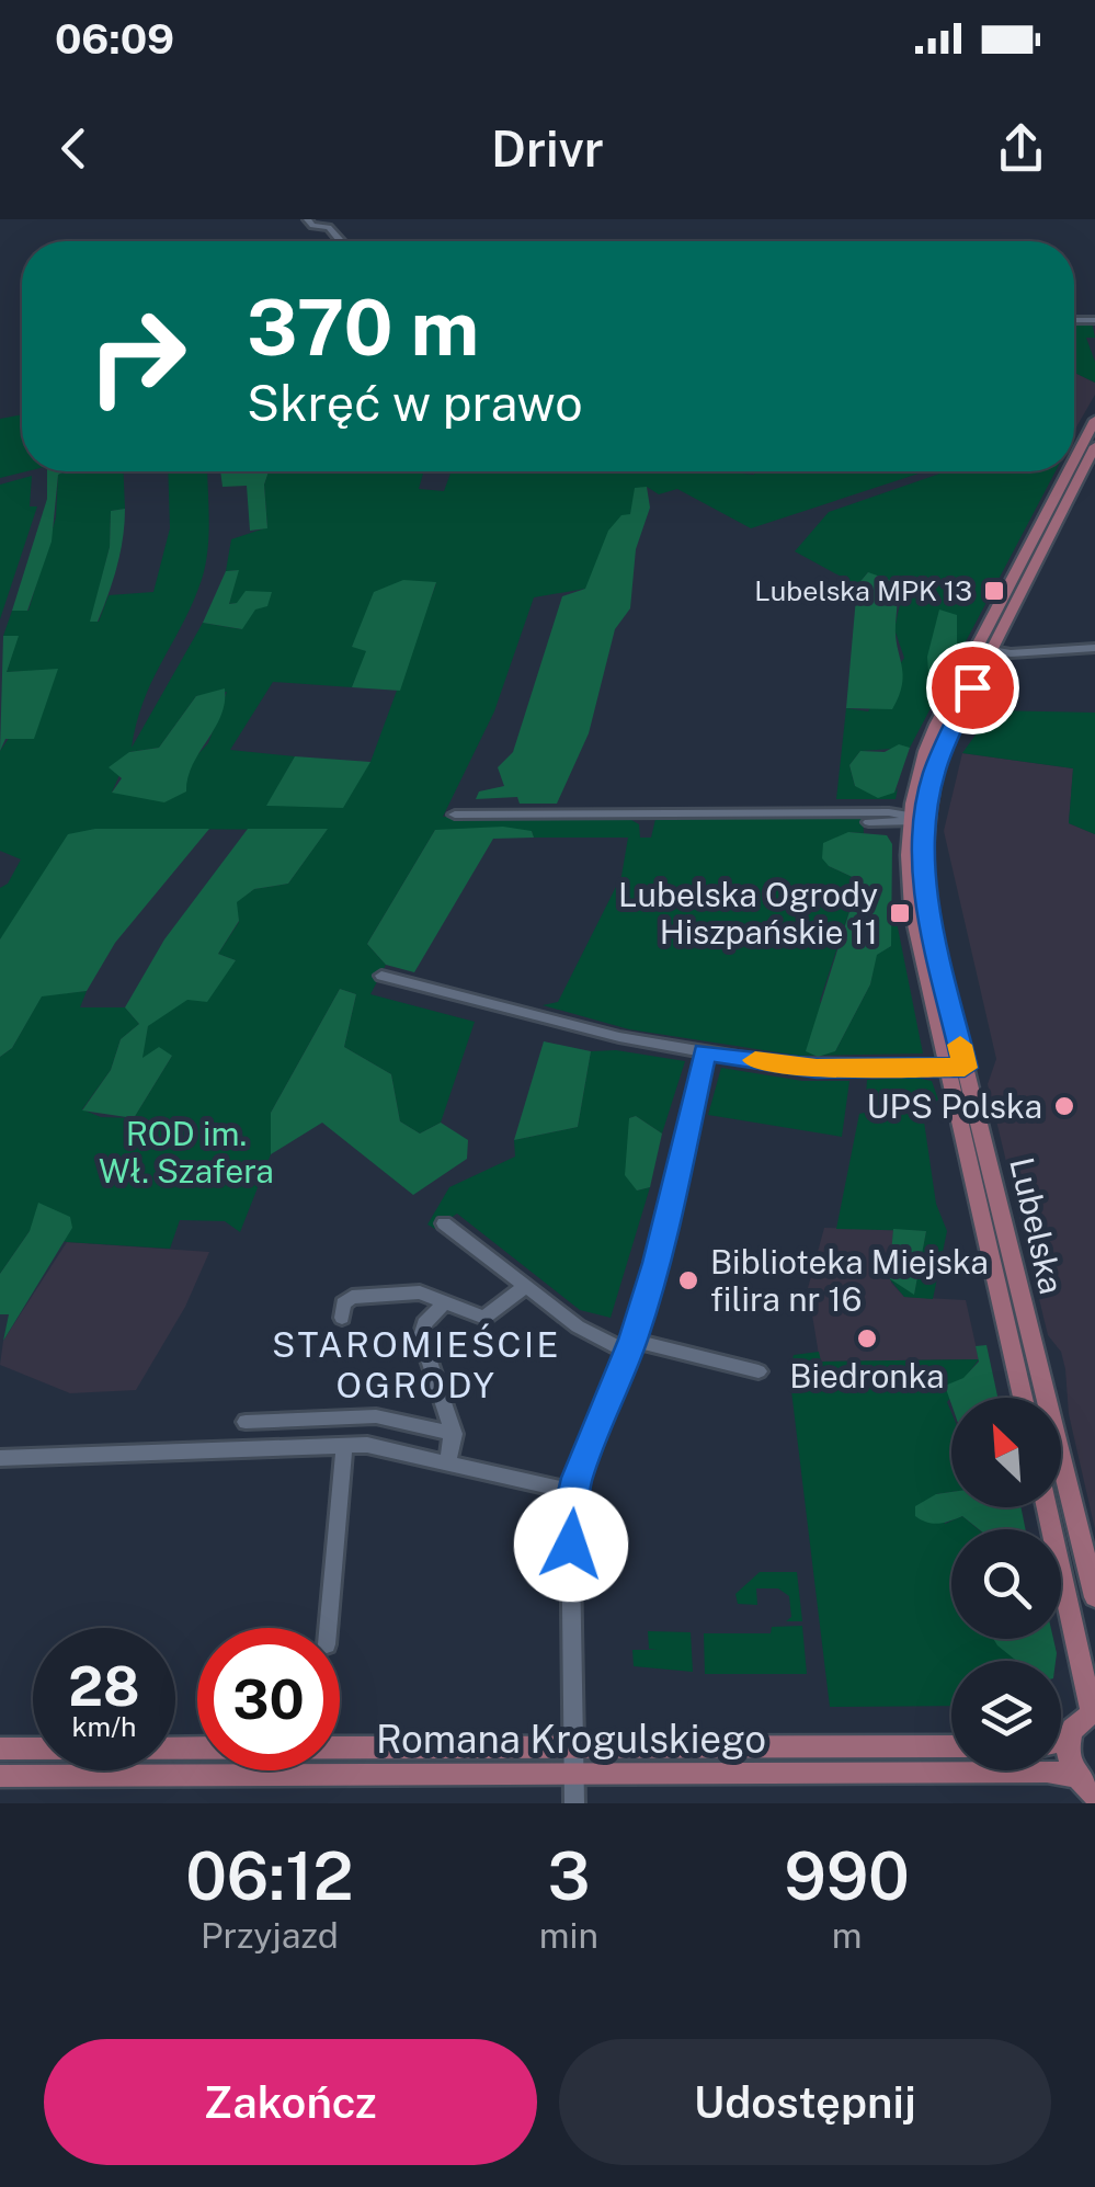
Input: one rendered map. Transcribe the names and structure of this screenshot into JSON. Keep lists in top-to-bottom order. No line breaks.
{"streets":{"main road":["Lubelska","Romana Krogulskiego"]},"districts":["STAROMIEŚCIE OGRODY"],"parks":["ROD im. Wł. Szafera"],"places":{"transit":["Lubelska MPK 13","Lubelska Ogrody Hiszpańskie 11"],"other":["UPS Polska","Biblioteka Miejska filira nr 16","Biedronka"]},"north":"top left","page":{"status":"06:09","header":"Drivr","turn":["370 m","Skręć w prawo"],"speed":"28 km/h","limit":"30","eta":["06:12","Przyjazd","3","min","990","m"],"buttons":["Zakończ","Udostępnij"]}}
